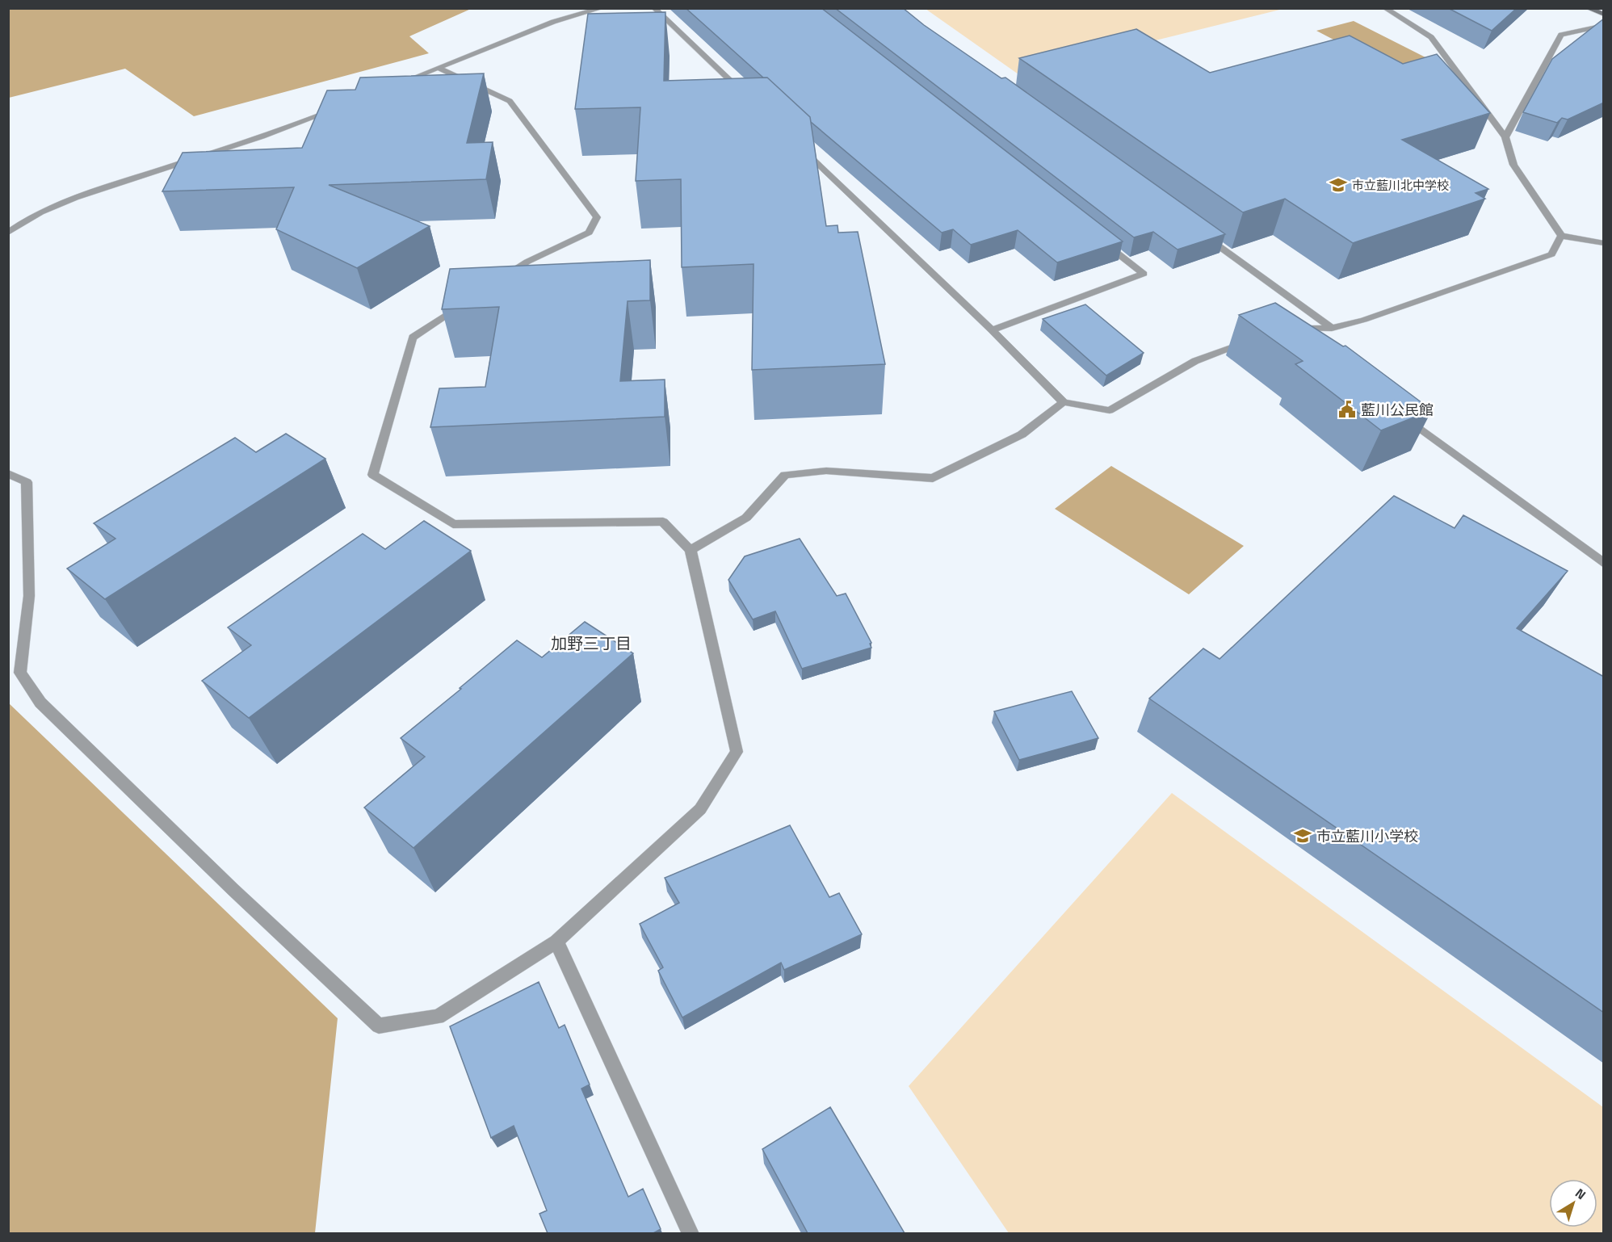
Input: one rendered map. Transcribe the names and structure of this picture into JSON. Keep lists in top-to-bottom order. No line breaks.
{"districts":["加野三丁目"],"places":{"school or university":["市立藍川北中学校","市立藍川小学校"],"public building":["藍川公民館"]},"north":"top right"}
